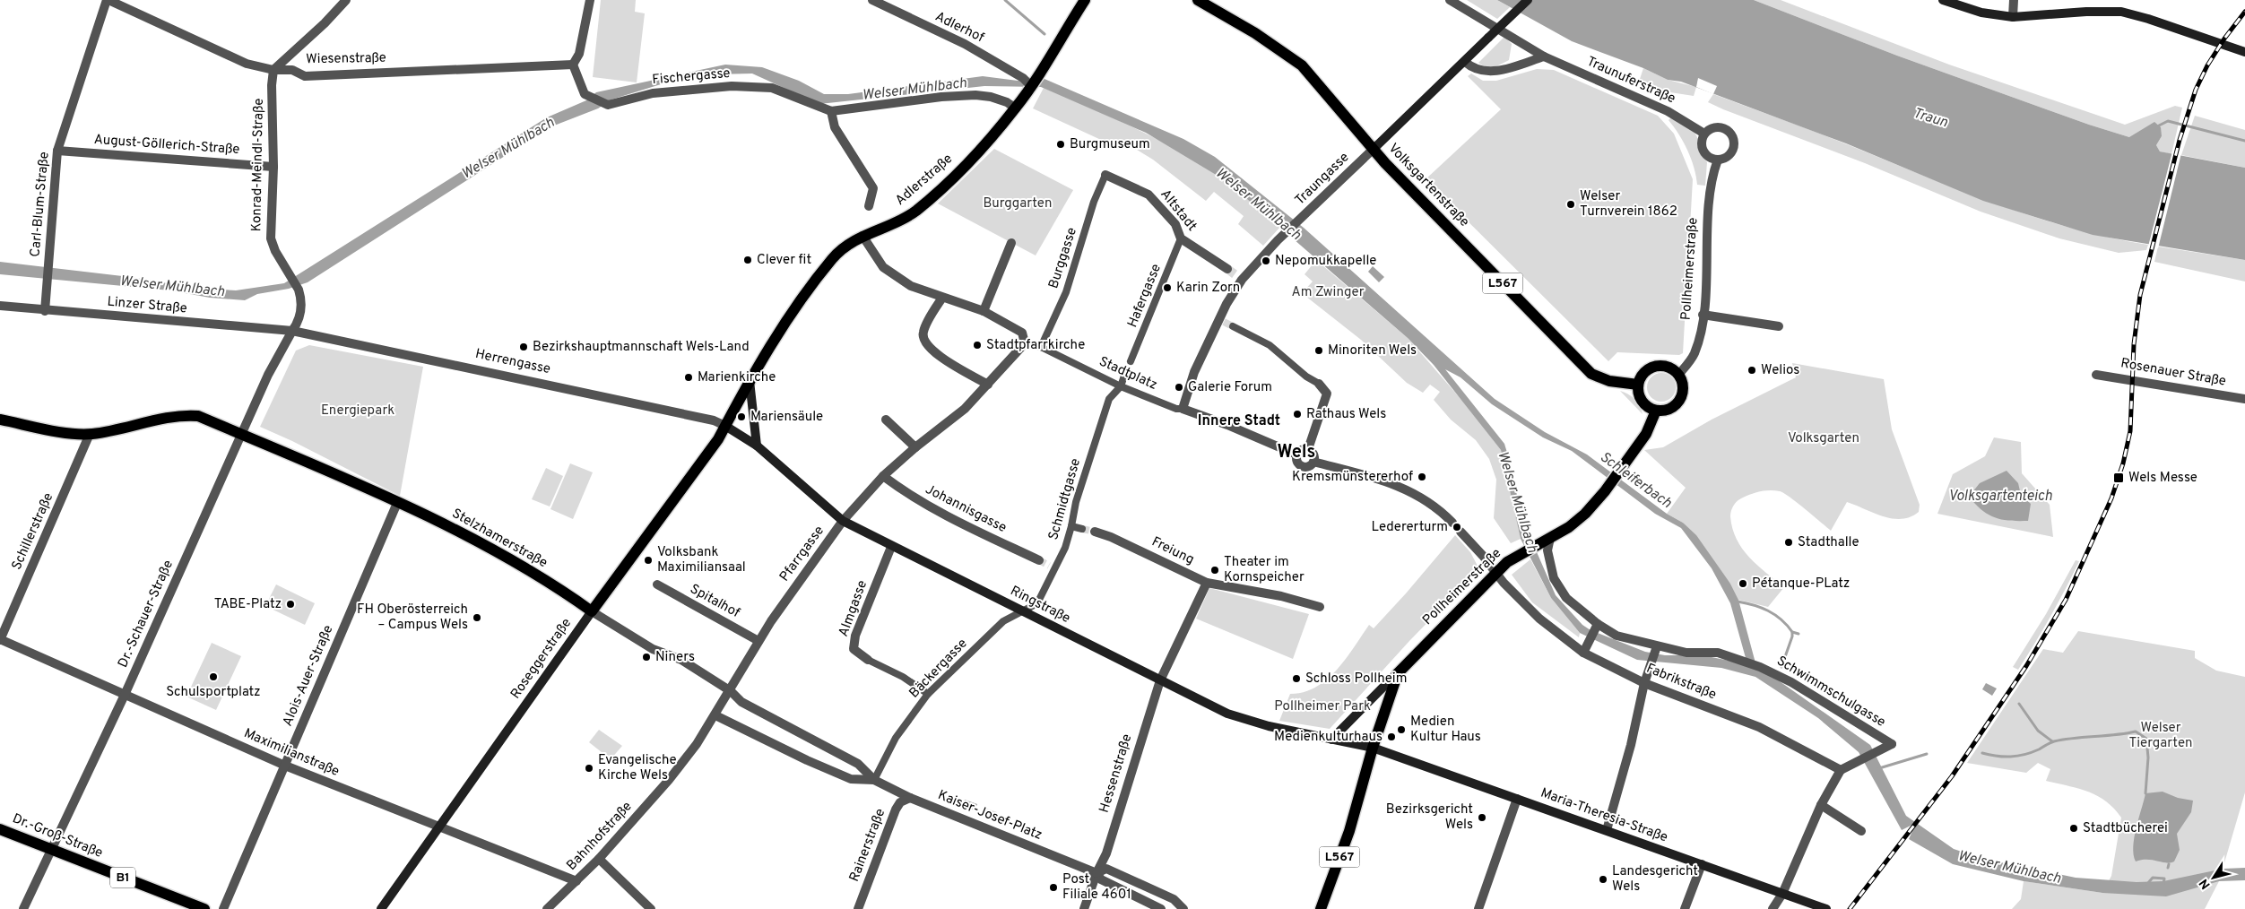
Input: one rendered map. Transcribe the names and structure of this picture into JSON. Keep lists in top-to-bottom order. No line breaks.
{"streets":{"main road":["Traungasse","Adlerstraße","Volksgartenstraße","Pollheimerstraße","L567","Stelzhamerstraße","Ringstraße","Roseggerstraße","Maria-Theresia-Straße","Dr.-Groß-Straße","B1"],"street":["Adlerhof","Wiesenstraße","Fischergasse","Traunuferstraße","August-Göllerich-Straße","Konrad-Meindl-Straße","Carl-Blum-Straße","Altstadt","Burggasse","Hafergasse","Linzer Straße","Herrengasse","Rosenauer Straße","Stadtplatz","Schmidtgasse","Johannisgasse","Schillerstraße","Freiung","Pfarrgasse","Spitalhof","Almgasse","Dr.-Schauer-Straße","Bäckergasse","Alois-Auer-Straße","Fabrikstraße","Schwimmschulgasse","Maximilianstraße","Hessenstraße","Kaiser-Josef-Platz","Bahnhofstraße","Rainerstraße"]},"crossings":[["Adlerhof","Adlerstraße"],["Wiesenstraße","Fischergasse"],["Wiesenstraße","Konrad-Meindl-Straße"],["Wiesenstraße","Carl-Blum-Straße"],["Fischergasse","Adlerstraße"],["Traunuferstraße","Pollheimerstraße"],["August-Göllerich-Straße","Konrad-Meindl-Straße"],["August-Göllerich-Straße","Carl-Blum-Straße"],["Konrad-Meindl-Straße","Linzer Straße"],["Konrad-Meindl-Straße","Herrengasse"],["Konrad-Meindl-Straße","Dr.-Schauer-Straße"],["Traungasse","Volksgartenstraße"],["Traungasse","Stadtplatz"],["Adlerstraße","Herrengasse"],["Adlerstraße","Ringstraße"],["Adlerstraße","Roseggerstraße"],["Volksgartenstraße","Pollheimerstraße"],["Carl-Blum-Straße","Linzer Straße"],["Altstadt","Burggasse"],["Altstadt","Hafergasse"],["Burggasse","Stadtplatz"],["Pollheimerstraße","L567"],["Pollheimerstraße","Ringstraße"],["Pollheimerstraße","Fabrikstraße"],["Pollheimerstraße","Schwimmschulgasse"],["Pollheimerstraße","Maria-Theresia-Straße"],["L567","Ringstraße"],["L567","Maria-Theresia-Straße"],["Linzer Straße","Herrengasse"],["Linzer Straße","Dr.-Schauer-Straße"],["Herrengasse","Ringstraße"],["Herrengasse","Dr.-Schauer-Straße"],["Herrengasse","Roseggerstraße"],["Stadtplatz","Schmidtgasse"],["Stadtplatz","Pfarrgasse"],["Schmidtgasse","Ringstraße"],["Schmidtgasse","Bäckergasse"],["Johannisgasse","Pfarrgasse"],["Schillerstraße","Stelzhamerstraße"],["Schillerstraße","Maximilianstraße"],["Stelzhamerstraße","Pfarrgasse"],["Stelzhamerstraße","Dr.-Schauer-Straße"],["Stelzhamerstraße","Roseggerstraße"],["Stelzhamerstraße","Alois-Auer-Straße"],["Stelzhamerstraße","Kaiser-Josef-Platz"],["Stelzhamerstraße","Bahnhofstraße"],["Freiung","Hessenstraße"],["Pfarrgasse","Spitalhof"],["Pfarrgasse","Ringstraße"],["Pfarrgasse","Kaiser-Josef-Platz"],["Pfarrgasse","Bahnhofstraße"],["Ringstraße","Almgasse"],["Ringstraße","Roseggerstraße"],["Ringstraße","Bäckergasse"],["Ringstraße","Hessenstraße"],["Ringstraße","Maria-Theresia-Straße"],["Almgasse","Bäckergasse"],["Dr.-Schauer-Straße","Maximilianstraße"],["Dr.-Schauer-Straße","Dr.-Groß-Straße"],["Roseggerstraße","Maximilianstraße"],["Bäckergasse","Kaiser-Josef-Platz"],["Alois-Auer-Straße","Maximilianstraße"],["Fabrikstraße","Schwimmschulgasse"],["Maximilianstraße","Bahnhofstraße"],["Hessenstraße","Kaiser-Josef-Platz"],["Kaiser-Josef-Platz","Bahnhofstraße"],["Kaiser-Josef-Platz","Rainerstraße"]],"districts":["Innere Stadt","Wels"],"water":["Welser Mühlbach","Traun","Schleiferbach","Volksgartenteich"],"parks":["Burggarten","Am Zwinger","Energiepark","Volksgarten","Pollheimer Park","Welser Tiergarten"],"places":{"other":["Burgmuseum","Welser Turnverein 1862","Clever fit","Nepomukkapelle","Karin Zorn","Stadtpfarrkirche","Bezirkshauptmannschaft Wels-Land","Minoriten Wels","Welios","Marienkirche","Galerie Forum","Rathaus Wels","Mariensäule","Kremsmünstererhof","Ledererturm","Stadthalle","Volksbank Maximiliansaal","Theater im Kornspeicher","Pétanque-PLatz","TABE-Platz","FH Oberösterreich – Campus Wels","Niners","Schulsportplatz","Schloss Pollheim","Medien Kultur Haus","Medienkulturhaus","Evangelische Kirche Wels","Bezirksgericht Wels","Stadtbücherei","Landesgericht Wels","Post Filiale 4601"],"transit":["Wels Messe"]},"north":"bottom left"}
